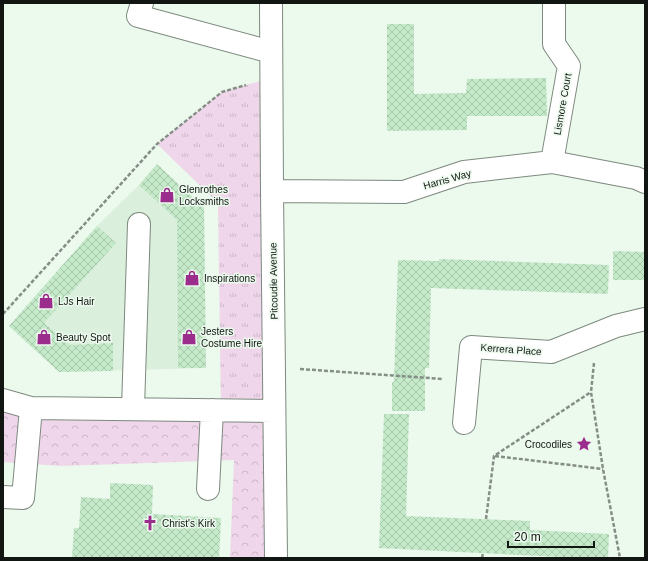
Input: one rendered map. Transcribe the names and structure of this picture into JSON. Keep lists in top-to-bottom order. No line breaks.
{"streets":{"street":["Lismore Court","Harris Way","Pitcoudie Avenue","Kerrera Place"]},"crossings":[["Lismore Court","Harris Way"],["Harris Way","Pitcoudie Avenue"]],"places":{"shop":["Glenrothes Locksmiths","Inspirations","LJs Hair","Beauty Spot","Jesters Costume Hire"],"place":["Crocodiles"],"church":["Christ's Kirk"]},"scale_bar":"20 m"}
